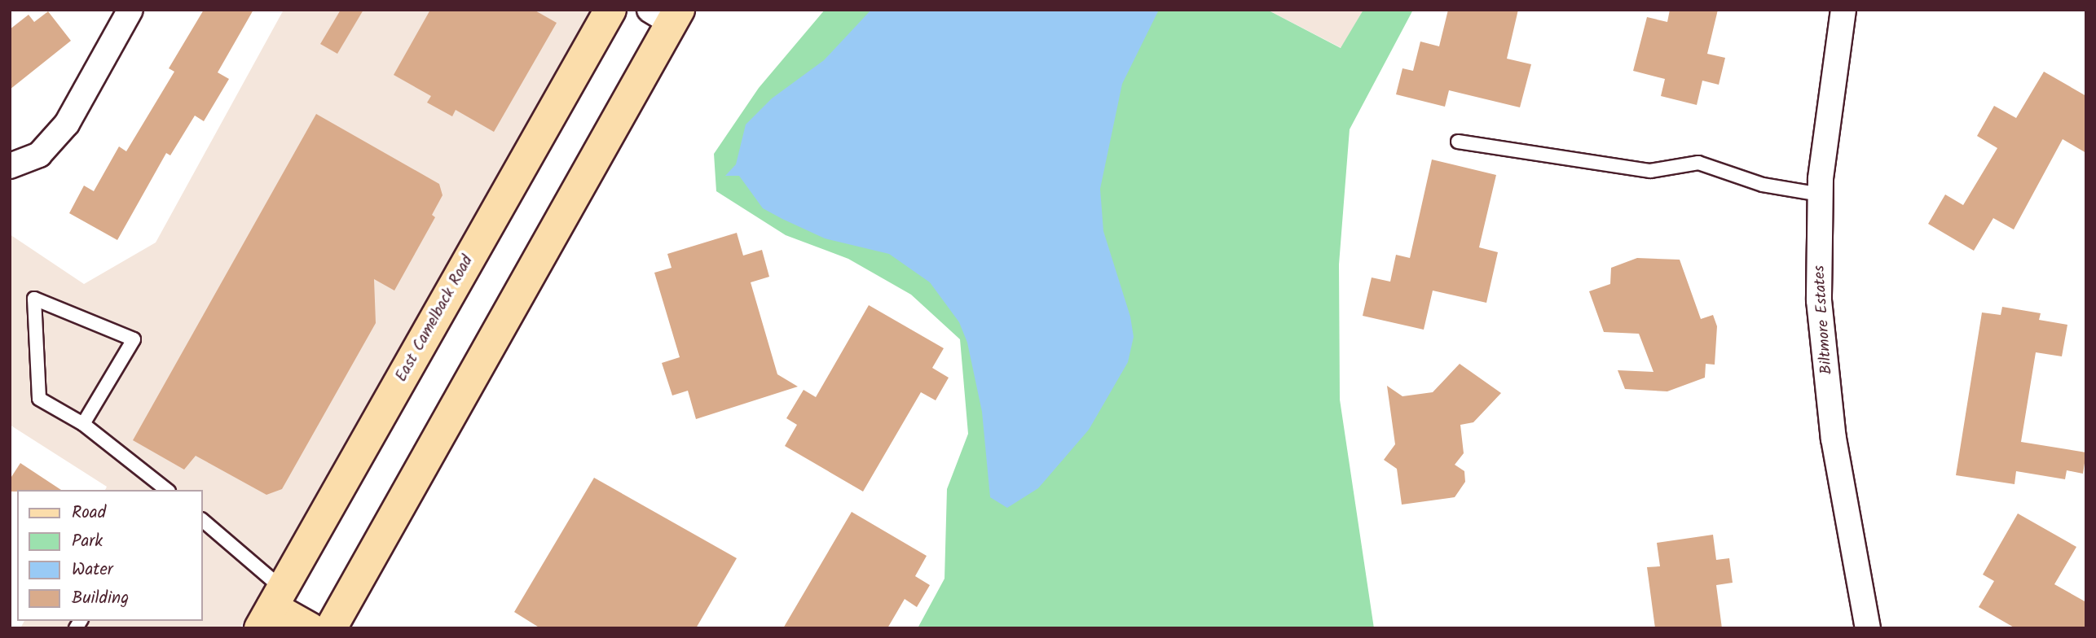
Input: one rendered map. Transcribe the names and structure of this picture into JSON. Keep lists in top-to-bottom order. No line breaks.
{"streets":{"main road":["East Camelback Road"],"street":["Biltmore Estates"]},"legend":["Road","Park","Water","Building"]}
